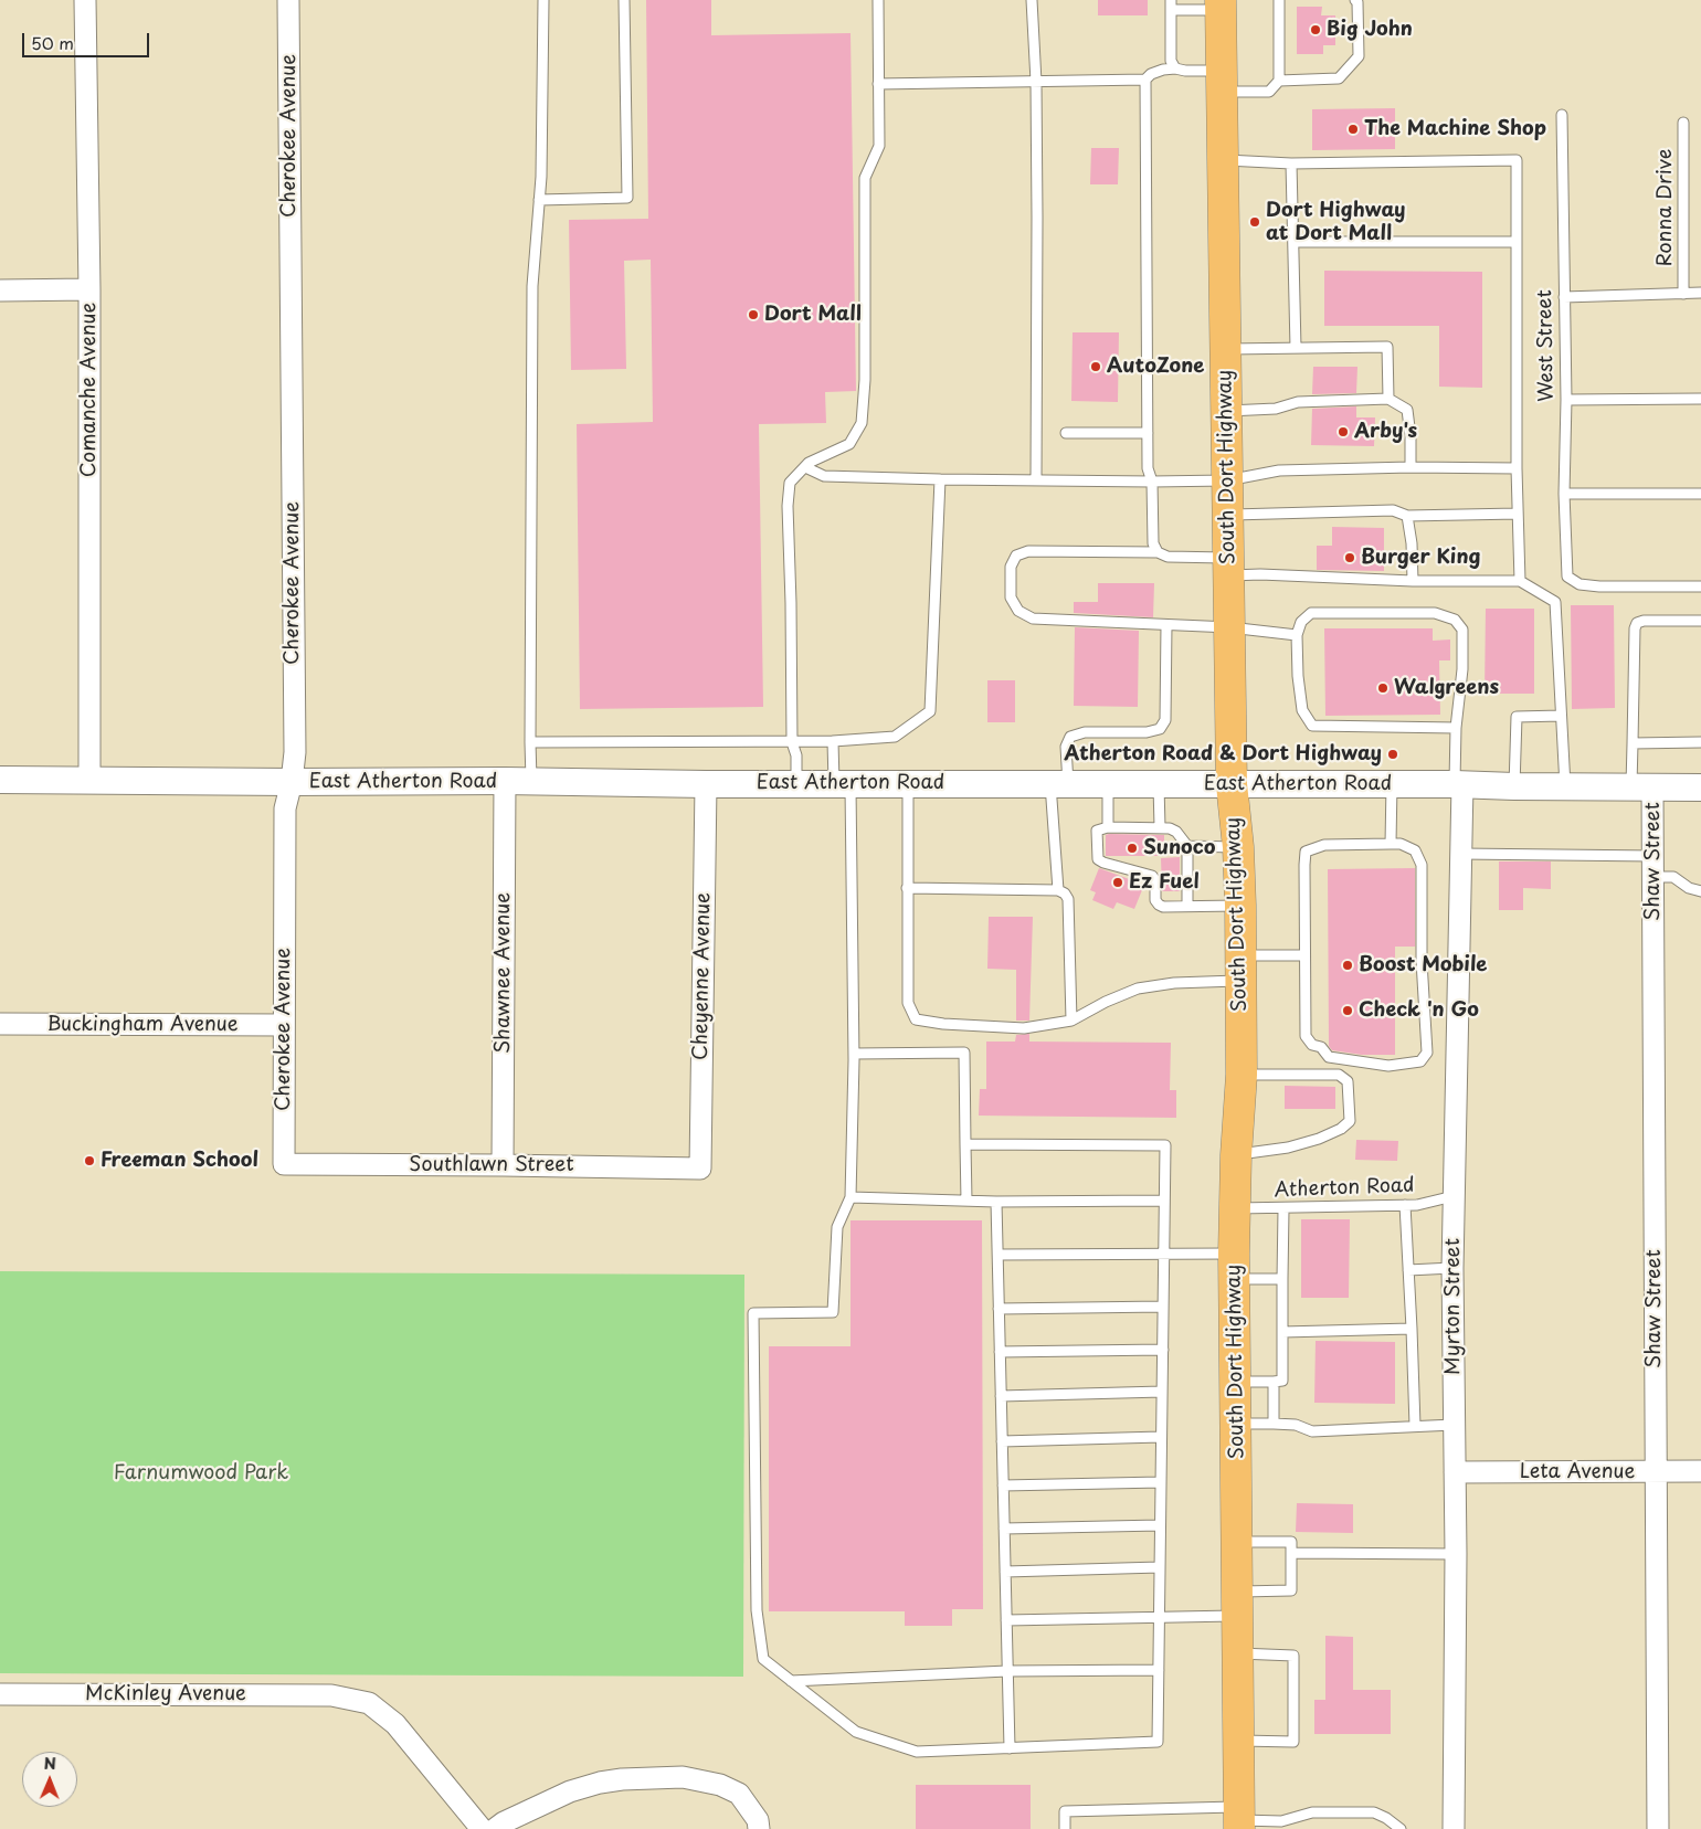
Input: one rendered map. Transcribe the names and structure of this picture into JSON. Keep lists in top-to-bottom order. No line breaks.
{"streets":{"main road":["South Dort Highway"],"street":["Cherokee Avenue","Comanche Avenue","East Atherton Road","Shaw Street","Shawnee Avenue","Cheyenne Avenue","Buckingham Avenue","Southlawn Street","Myrton Street","Leta Avenue","McKinley Avenue"],"lane":["Ronna Drive","West Street","Atherton Road"]},"crossings":[["Cherokee Avenue","East Atherton Road"],["Cherokee Avenue","Buckingham Avenue"],["Cherokee Avenue","Southlawn Street"],["Comanche Avenue","East Atherton Road"],["South Dort Highway","East Atherton Road"],["South Dort Highway","Atherton Road"],["East Atherton Road","Shaw Street"],["East Atherton Road","Shawnee Avenue"],["East Atherton Road","Cheyenne Avenue"],["East Atherton Road","Myrton Street"],["Shaw Street","Leta Avenue"],["Shawnee Avenue","Southlawn Street"],["Cheyenne Avenue","Southlawn Street"],["Atherton Road","Myrton Street"],["Myrton Street","Leta Avenue"]],"parks":["Farnumwood Park"],"places":["Big John","The Machine Shop","Dort Highway at Dort Mall","Dort Mall","AutoZone","Arby's","Burger King","Walgreens","Atherton Road & Dort Highway","Sunoco","Ez Fuel","Boost Mobile","Check 'n Go","Freeman School"],"scale_bar":"50 m","north":"top"}
